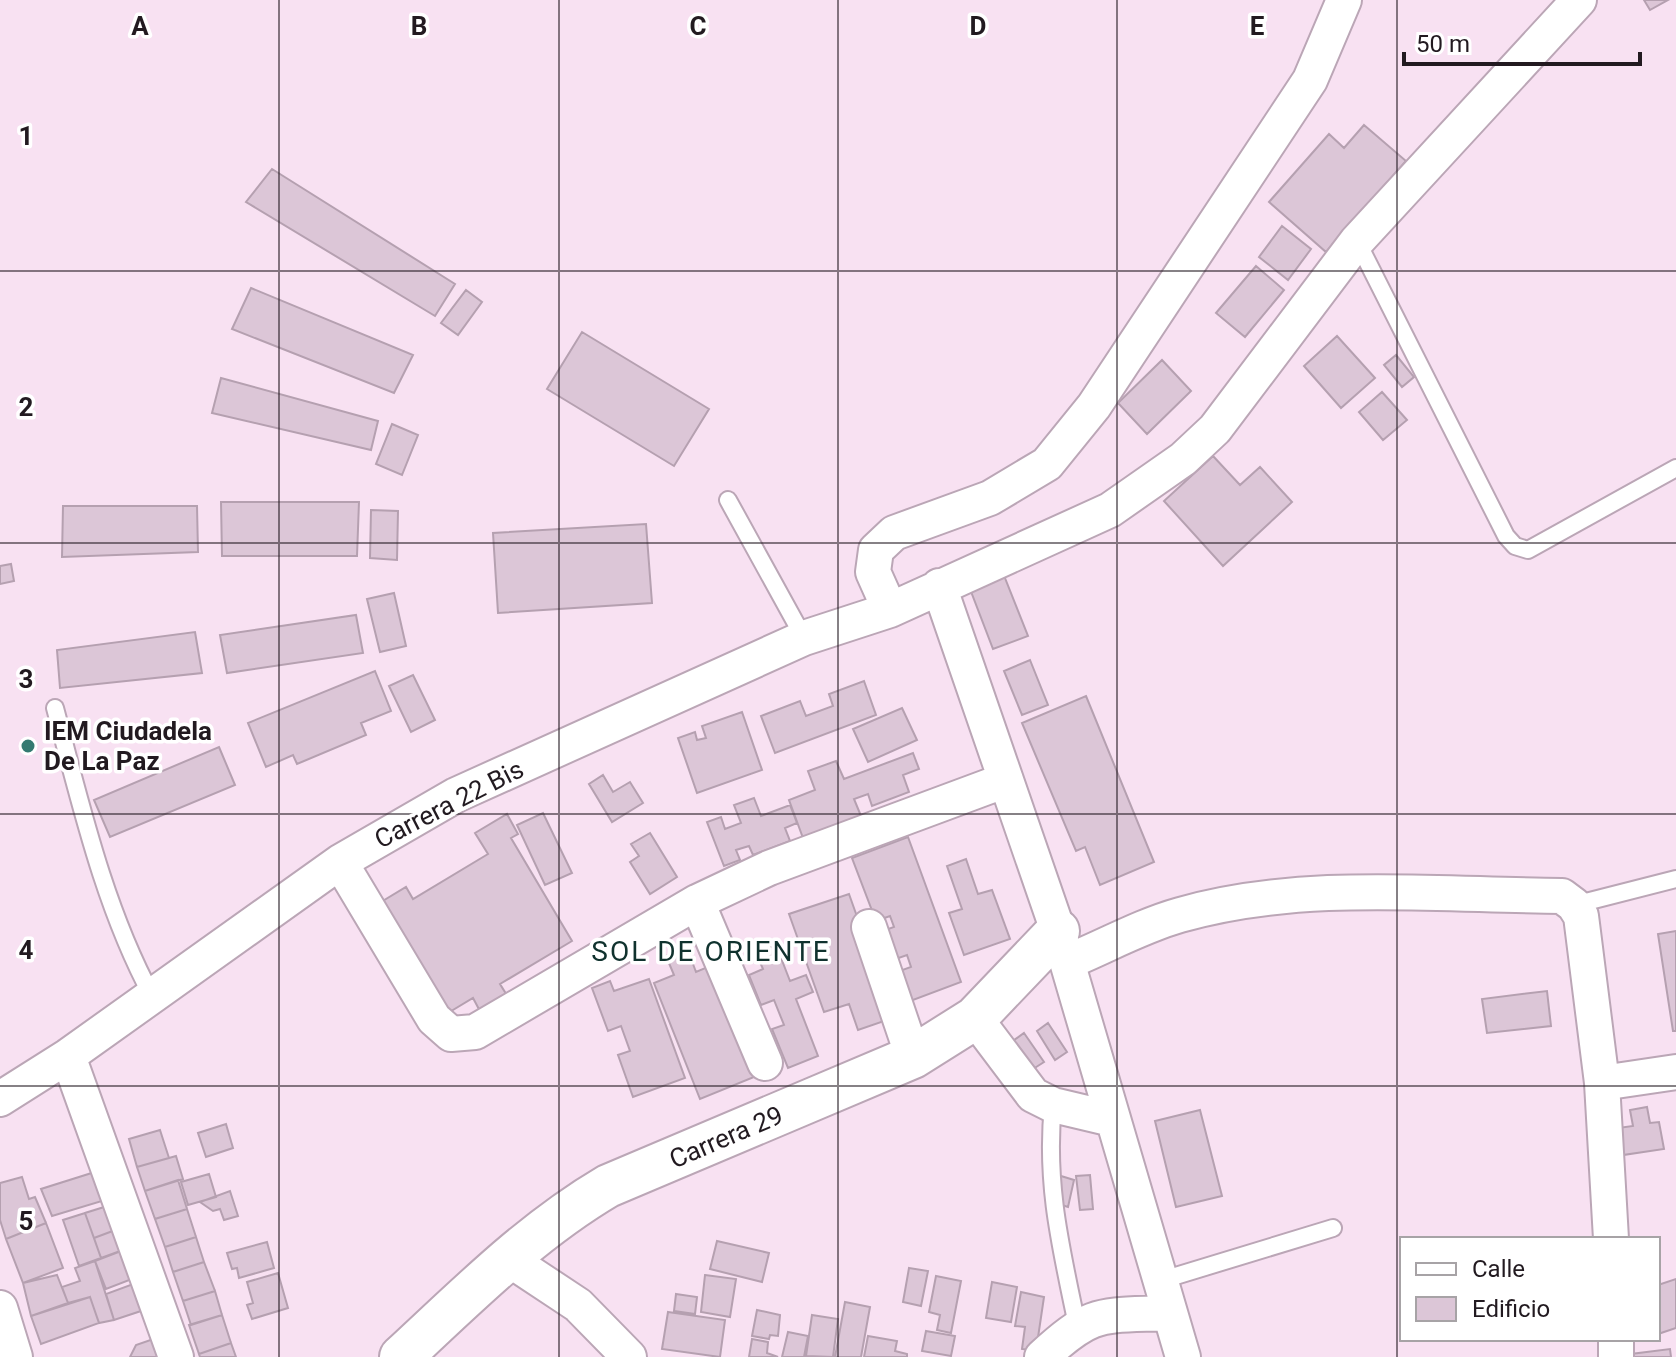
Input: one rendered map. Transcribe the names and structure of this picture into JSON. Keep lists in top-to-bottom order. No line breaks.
{"streets":{"street":["Carrera 22 Bis","Carrera 29"]},"districts":["SOL DE ORIENTE"],"places":["IEM Ciudadela De La Paz"],"legend":["Calle","Edificio"],"scale_bar":"50 m","grid":{"columns":["A","B","C","D","E"],"rows":["1","2","3","4","5"]}}
